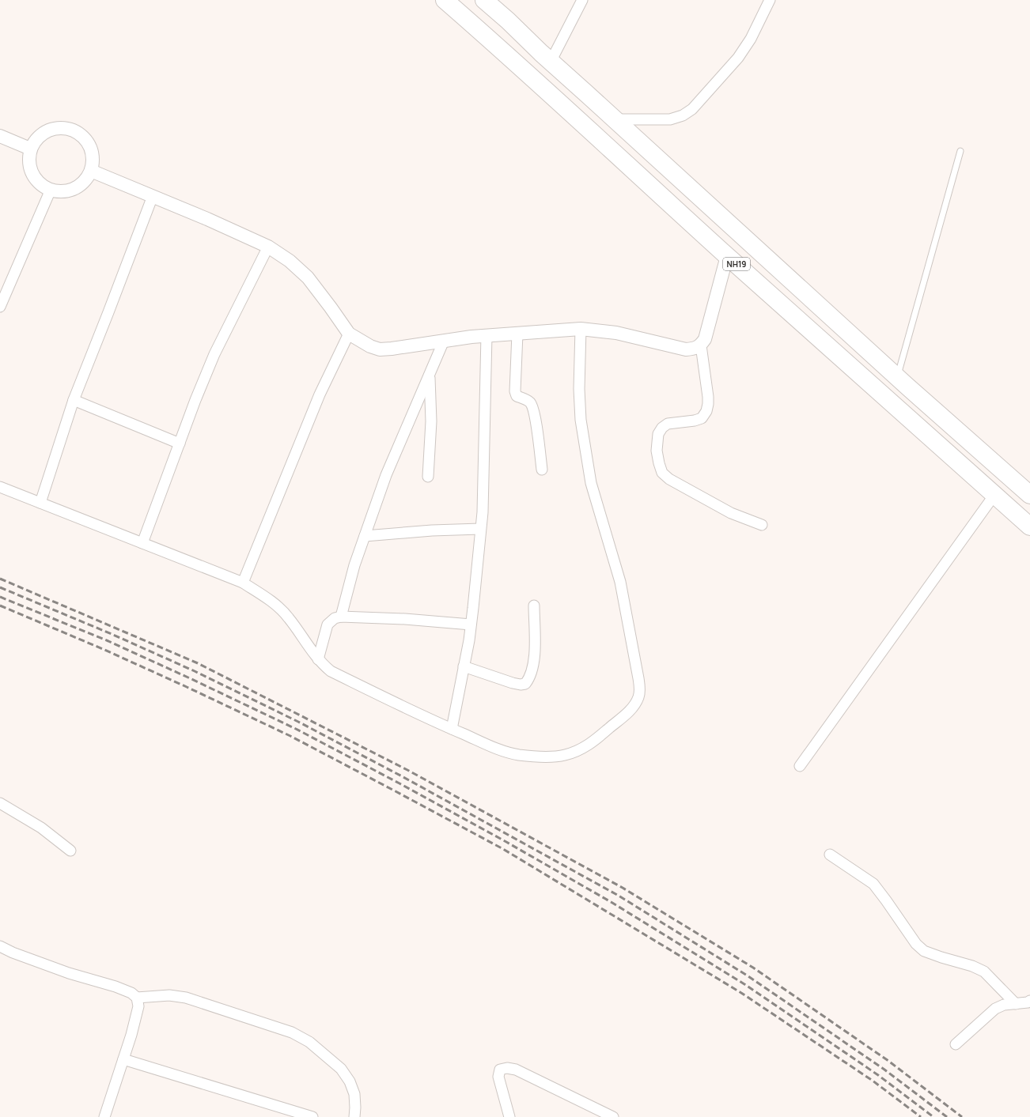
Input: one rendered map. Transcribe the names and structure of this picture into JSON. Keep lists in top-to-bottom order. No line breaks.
{"streets":{"highway":["NH19"]}}
